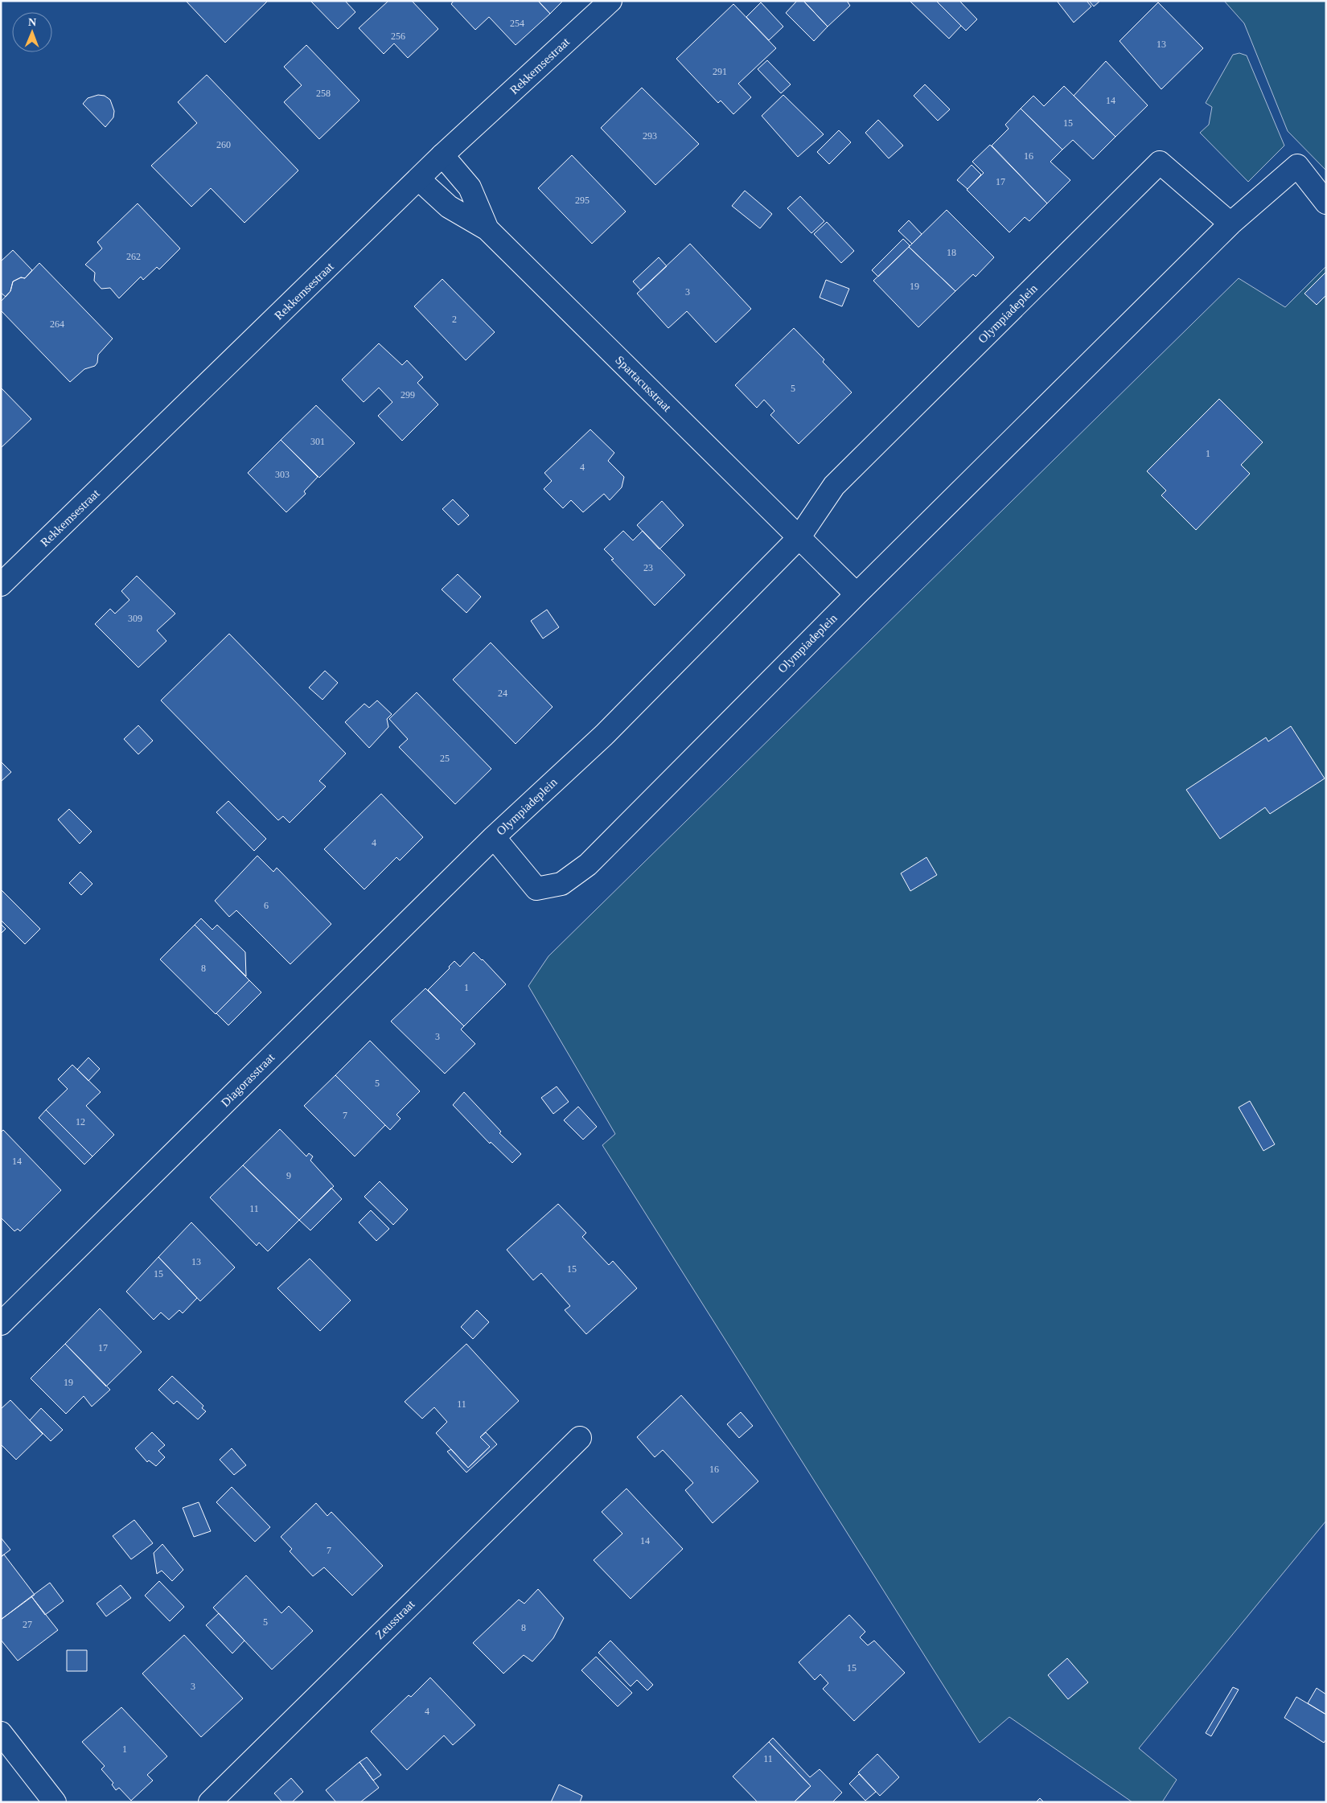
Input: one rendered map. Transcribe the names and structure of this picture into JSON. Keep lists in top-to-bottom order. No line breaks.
{"streets":{"street":["Rekkemsestraat","Olympiadeplein","Spartacusstraat","Diagorasstraat","Zeusstraat"]},"crossings":[["Rekkemsestraat","Spartacusstraat"],["Olympiadeplein","Spartacusstraat"],["Olympiadeplein","Diagorasstraat"]],"house_numbers":["254","256","13","291","258","14","15","293","260","16","17","295","18","262","19","3","2","264","5","299","301","1","4","303","23","309","24","25","4","6","8","1","3","5","7","12","14","9","11","13","15","15","17","19","11","16","14","7","5","27","8","15","3","4","1","11"],"north":"top"}
